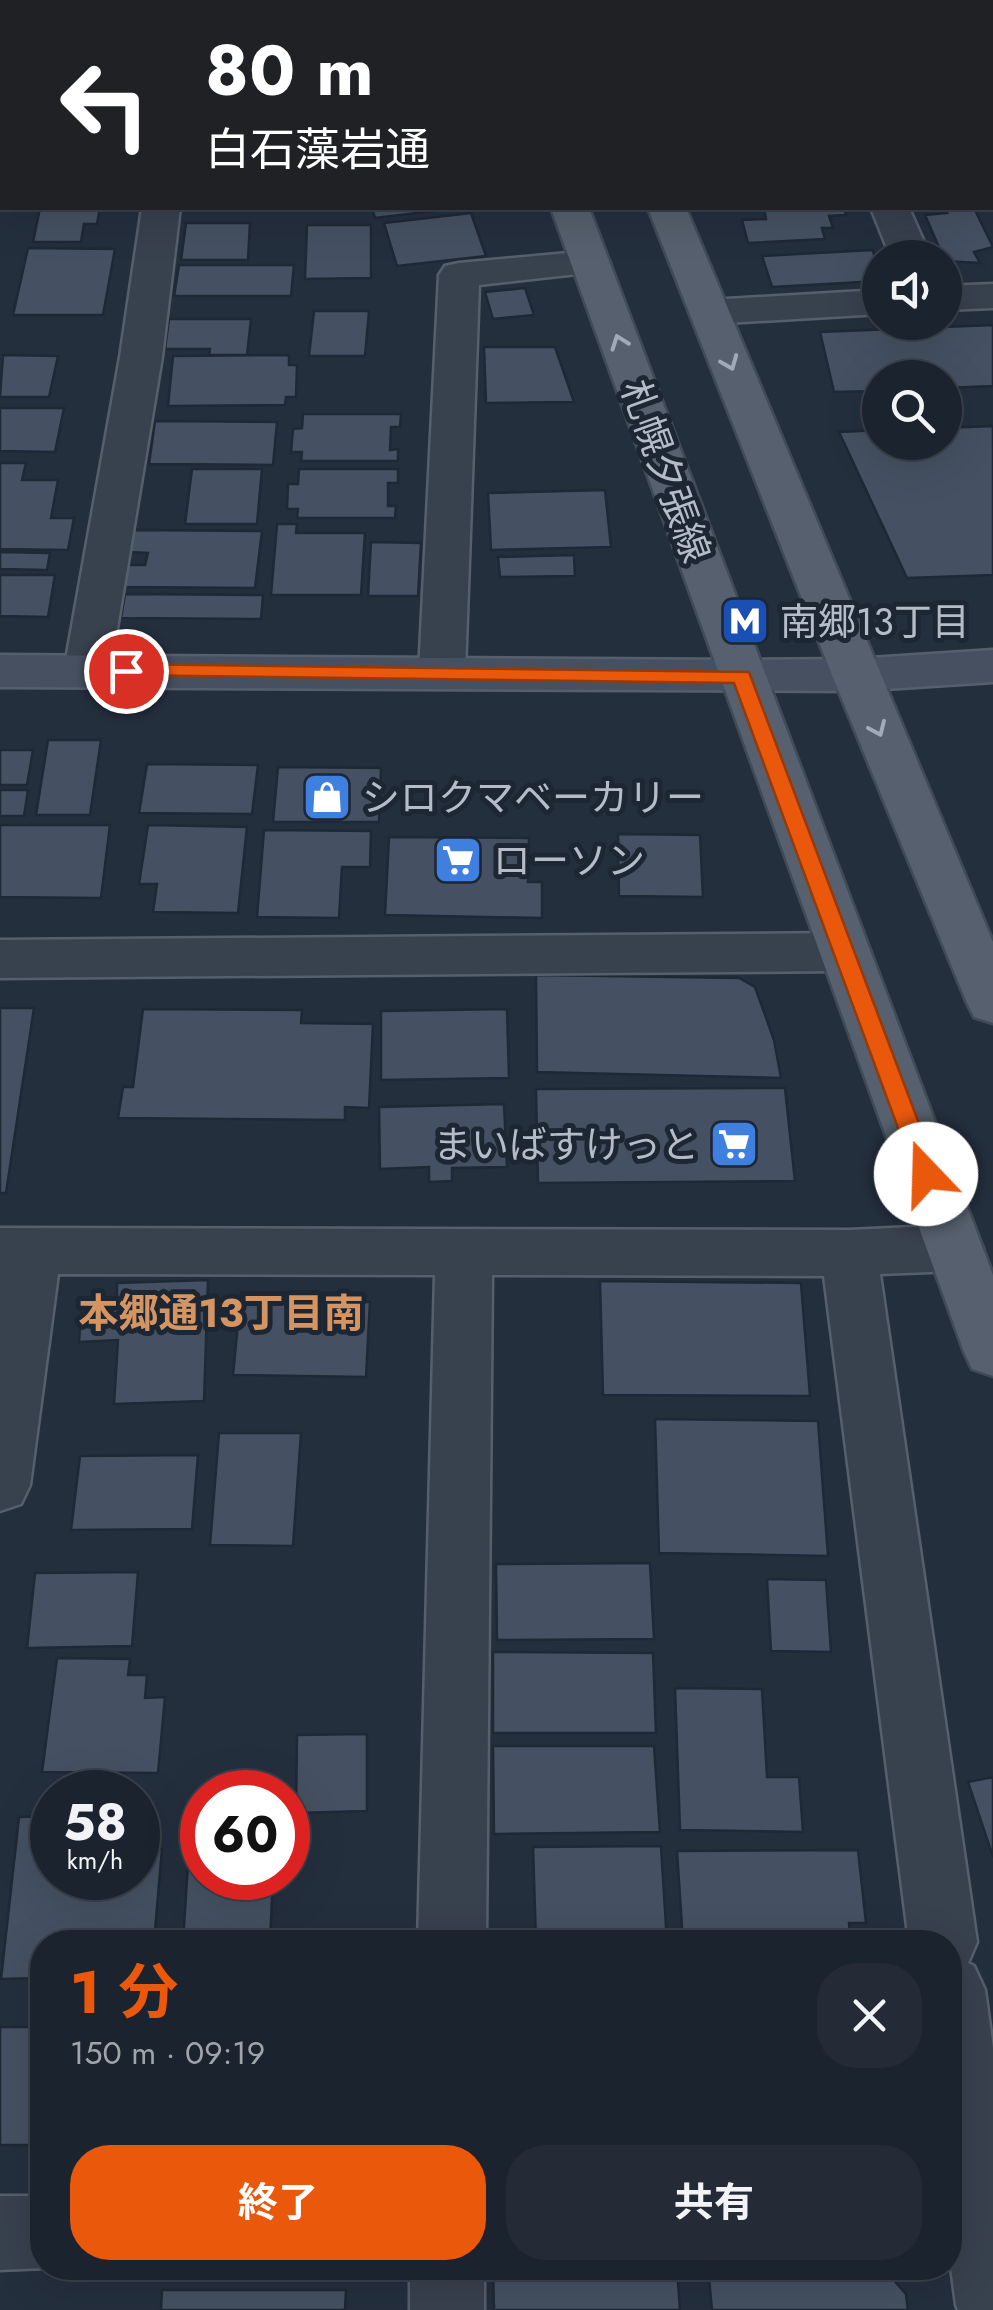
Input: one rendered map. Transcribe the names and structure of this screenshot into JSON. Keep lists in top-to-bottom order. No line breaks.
{"streets":{"main road":["札幌夕張線"]},"districts":["本郷通13丁目南"],"places":{"metro station":["南郷13丁目"],"shop":["シロクマベーカリー"],"supermarket":["ローソン","まいばすけっと"]},"page":{"turn":["80 m","白石藻岩通"],"speed":"58 km/h","limit":"60","heading":["1 分","150 m · 09:19"],"buttons":["終了","共有"]}}
